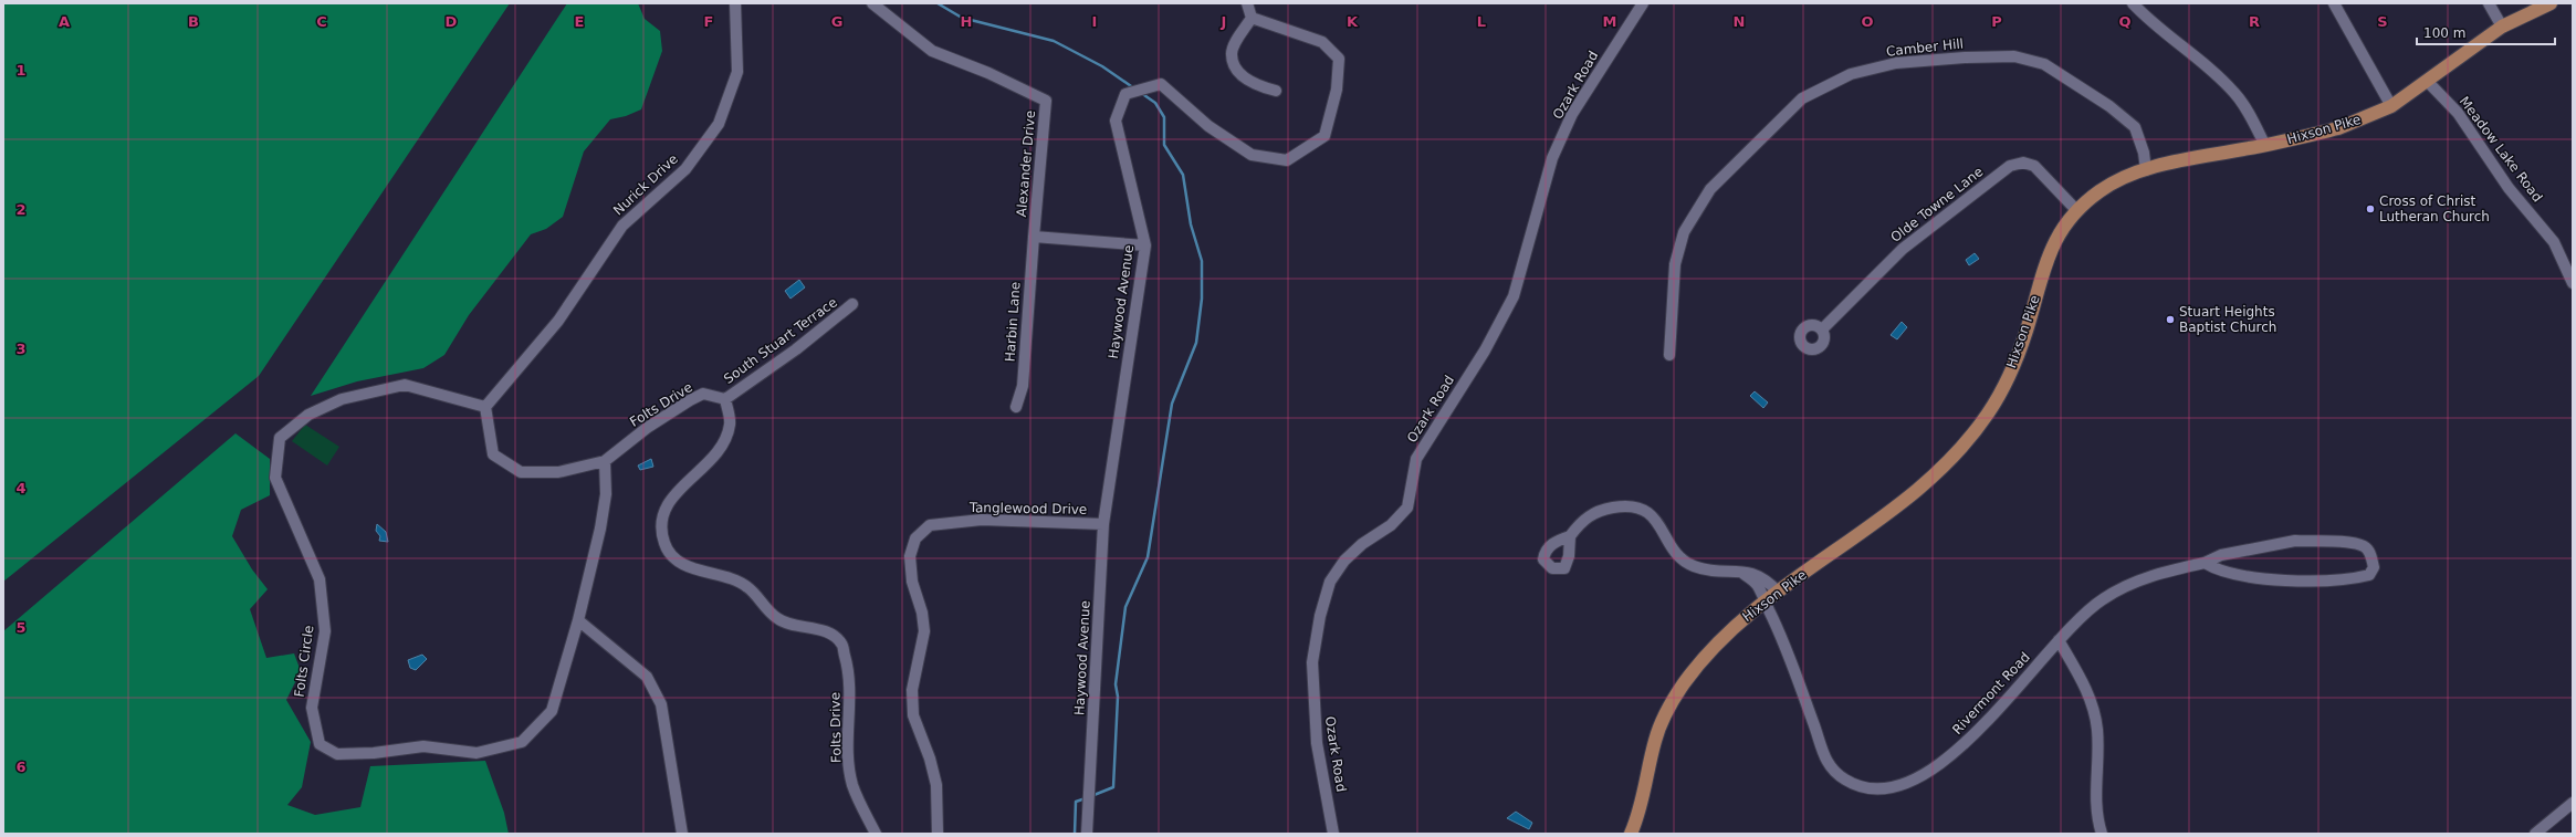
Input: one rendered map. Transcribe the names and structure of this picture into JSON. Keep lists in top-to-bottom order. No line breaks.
{"streets":{"main road":["Hixson Pike"],"street":["Camber Hill","Ozark Road","Meadow Lake Road","Alexander Drive","Nurick Drive","Olde Towne Lane","Haywood Avenue","Harbin Lane","South Stuart Terrace","Folts Drive","Tanglewood Drive","Folts Circle","Rivermont Road"]},"crossings":[["Camber Hill","Hixson Pike"],["Hixson Pike","Meadow Lake Road"],["Hixson Pike","Olde Towne Lane"],["Hixson Pike","Rivermont Road"],["Alexander Drive","Haywood Avenue"],["Alexander Drive","Harbin Lane"],["Nurick Drive","Folts Drive"],["Nurick Drive","Folts Circle"],["Haywood Avenue","Tanglewood Drive"],["South Stuart Terrace","Folts Drive"],["Folts Drive","Folts Circle"]],"places":["Cross of Christ Lutheran Church","Stuart Heights Baptist Church"],"scale_bar":"100 m","grid":{"columns":["A","B","C","D","E","F","G","H","I","J","K","L","M","N","O","P","Q","R","S"],"rows":["1","2","3","4","5","6"]}}
